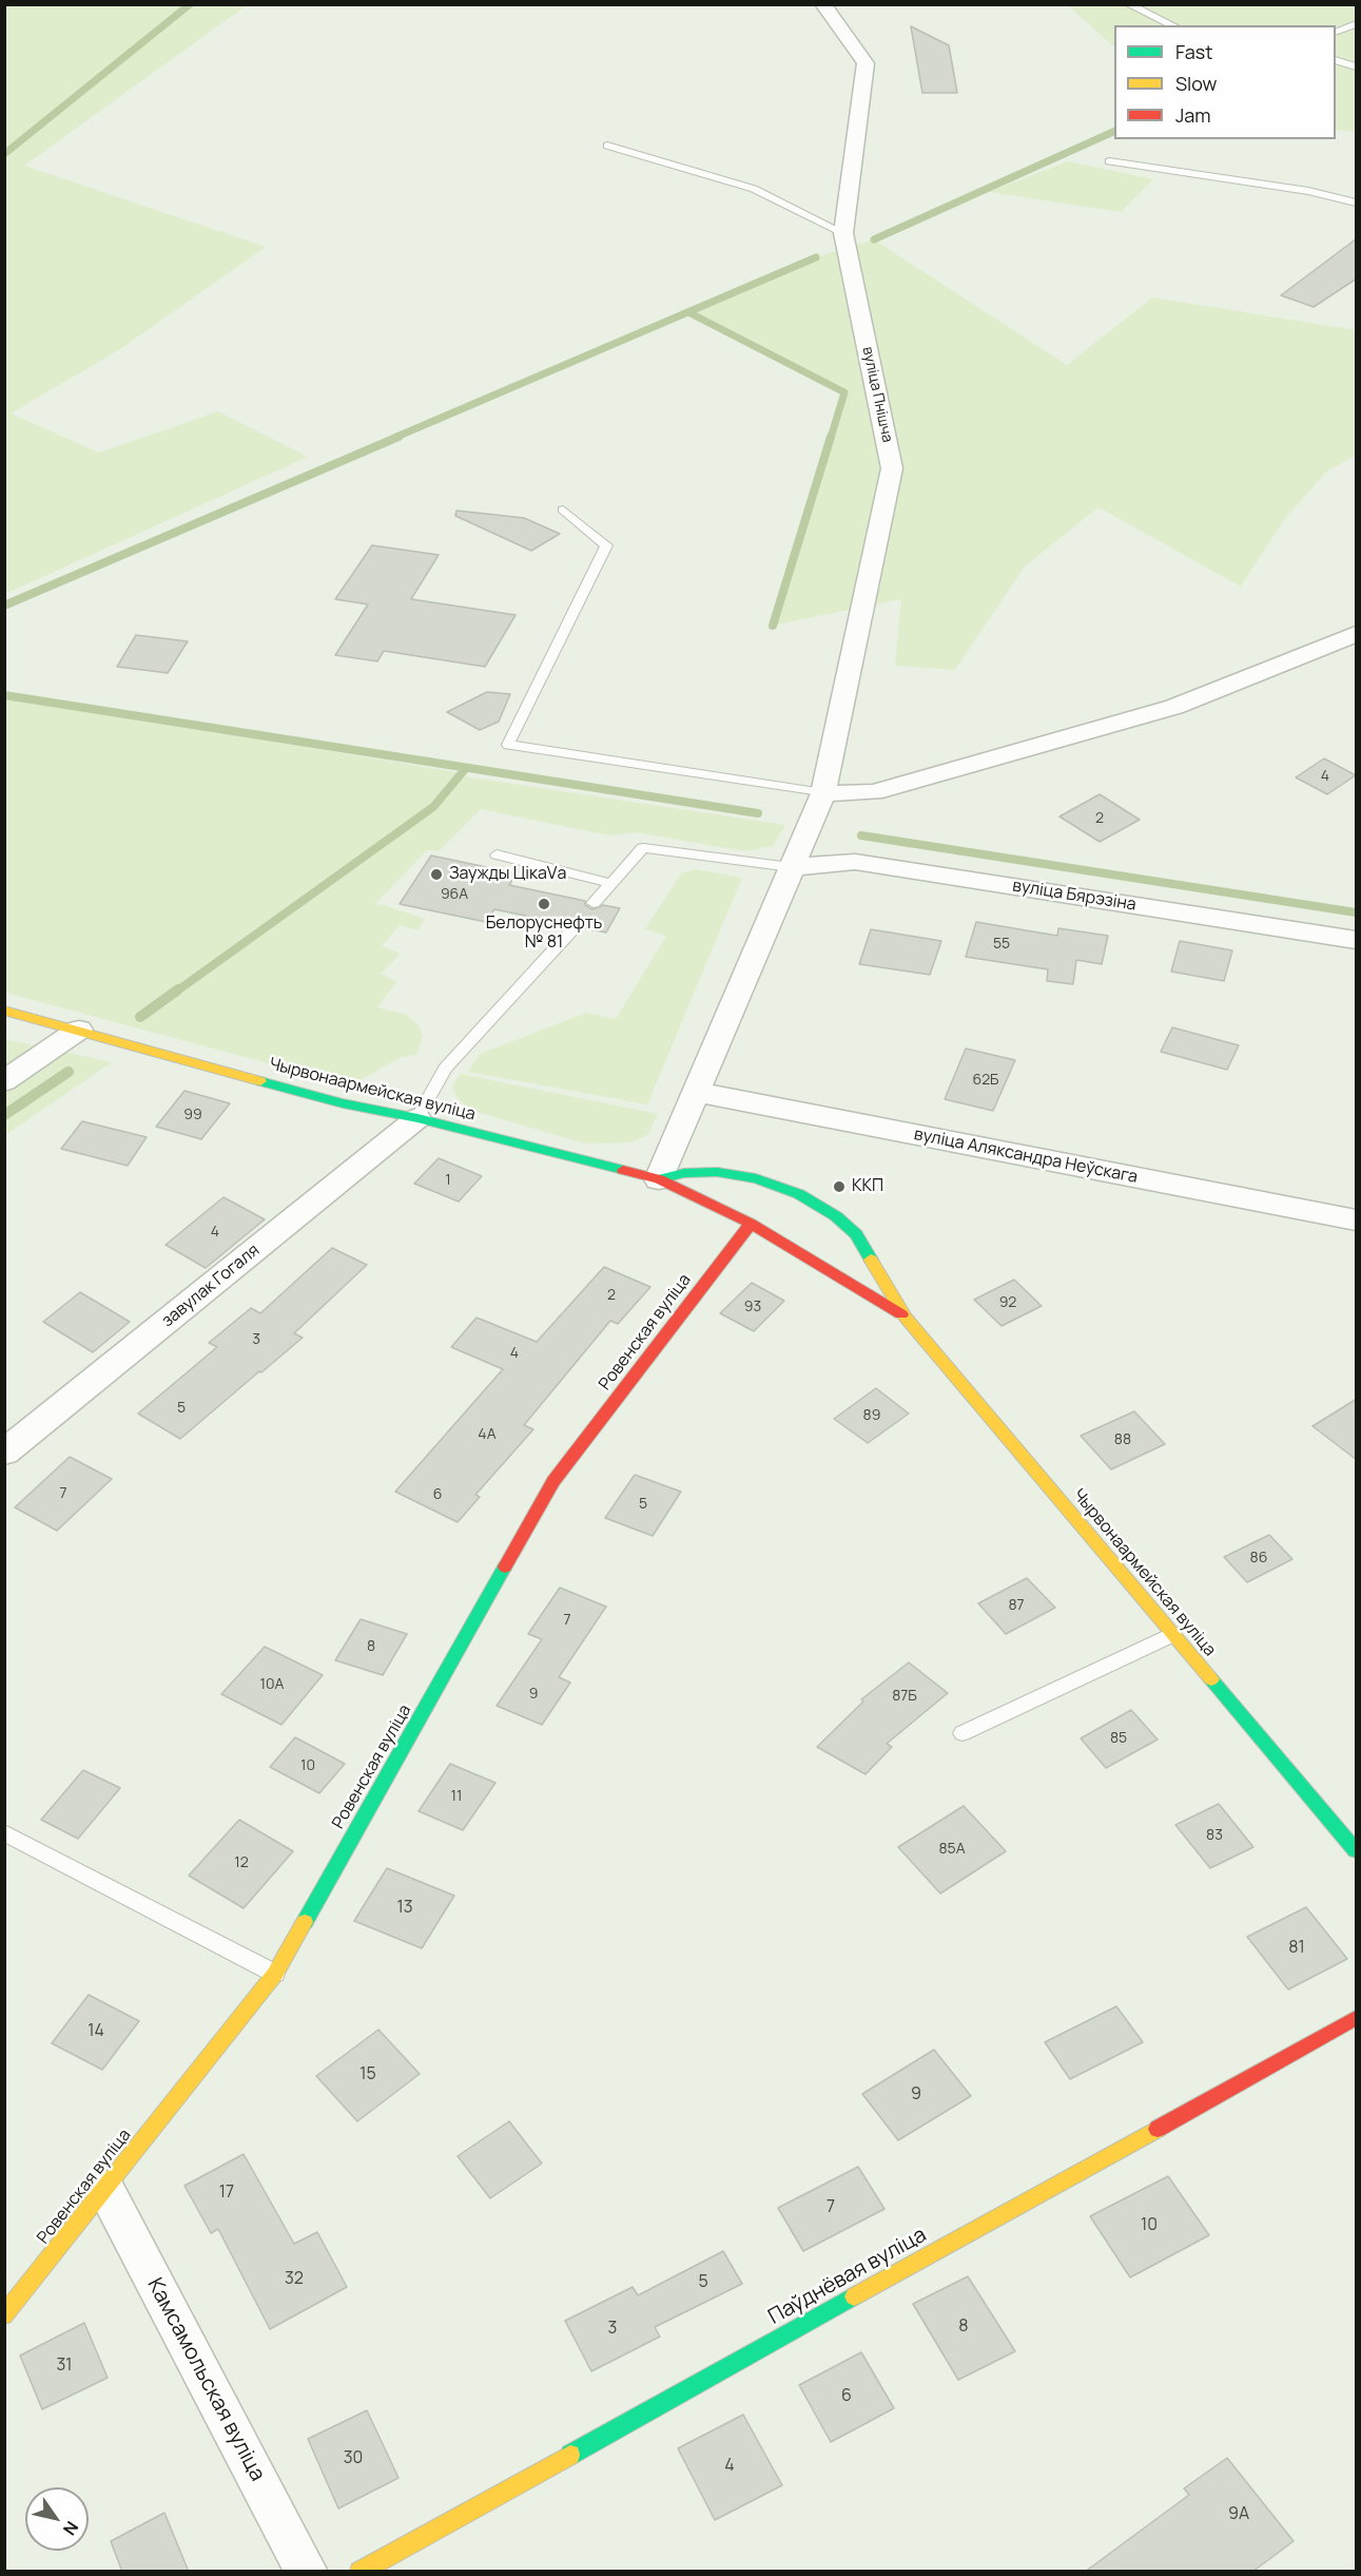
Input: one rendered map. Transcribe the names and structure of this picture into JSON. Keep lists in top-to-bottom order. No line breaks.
{"streets":{"main road":["Чырвонаармейская вуліца","Ровенская вуліца","Паўднёвая вуліца"],"street":["вуліца Пнішча","вуліца Бярэзіна","вуліца Аляксандра Неўскага","завулак Гогаля","Камсамольская вуліца"]},"crossings":[["вуліца Пнішча","вуліца Бярэзіна"],["вуліца Пнішча","Чырвонаармейская вуліца"],["вуліца Пнішча","вуліца Аляксандра Неўскага"],["Чырвонаармейская вуліца","завулак Гогаля"],["Чырвонаармейская вуліца","Ровенская вуліца"],["Ровенская вуліца","Камсамольская вуліца"]],"places":["Заужды ЦікаVа","Белоруснефть № 81","ККП"],"house_numbers":["4","2","96А","55","62Б","99","1","4","2","92","93","3","4","5","89","4А","88","7","6","5","86","87","7","8","10А","9","87Б","85","10","11","83","85А","12","13","81","14","15","9","17","7","10","32","5","8","3","31","6","30","4","9А"],"legend":["Fast","Slow","Jam"],"north":"bottom right"}
